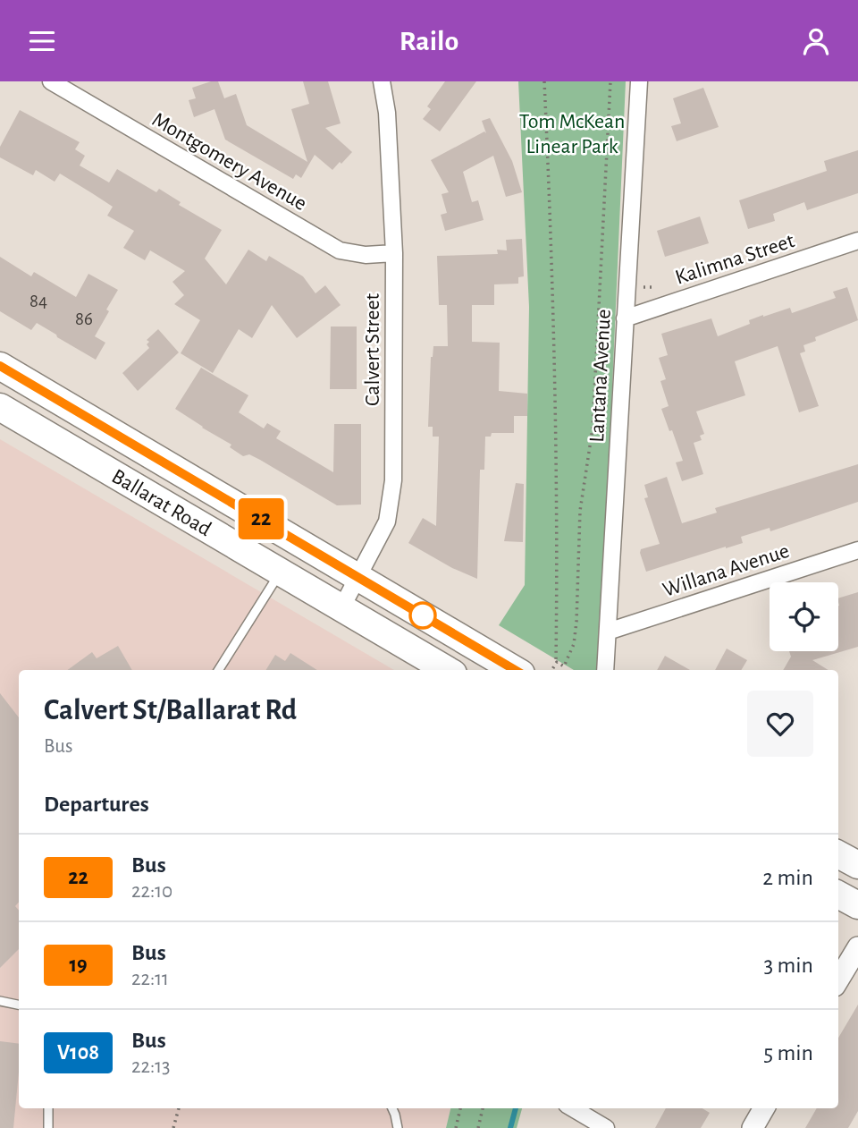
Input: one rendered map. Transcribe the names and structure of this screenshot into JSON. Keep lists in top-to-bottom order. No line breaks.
{"streets":{"highway":["Ballarat Road"],"street":["Montgomery Avenue","Kalimna Street","Calvert Street","Lantana Avenue","Willana Avenue"]},"crossings":[["Montgomery Avenue","Calvert Street"],["Kalimna Street","Lantana Avenue"],["Calvert Street","Ballarat Road"],["Lantana Avenue","Willana Avenue"]],"parks":["Tom McKean Linear Park"],"lines":["bus line 22"],"house_numbers":["84","86"],"page":{"header":"Railo","on_map":"22","heading":[["Calvert St/Ballarat Rd","Bus"],"Departures"],"list":[{"mark":"22","name":"Bus","note":"22:10","value":"2 min"},{"mark":"19","name":"Bus","note":"22:11","value":"3 min"},{"mark":"V108","name":"Bus","note":"22:13","value":"5 min"}]}}
